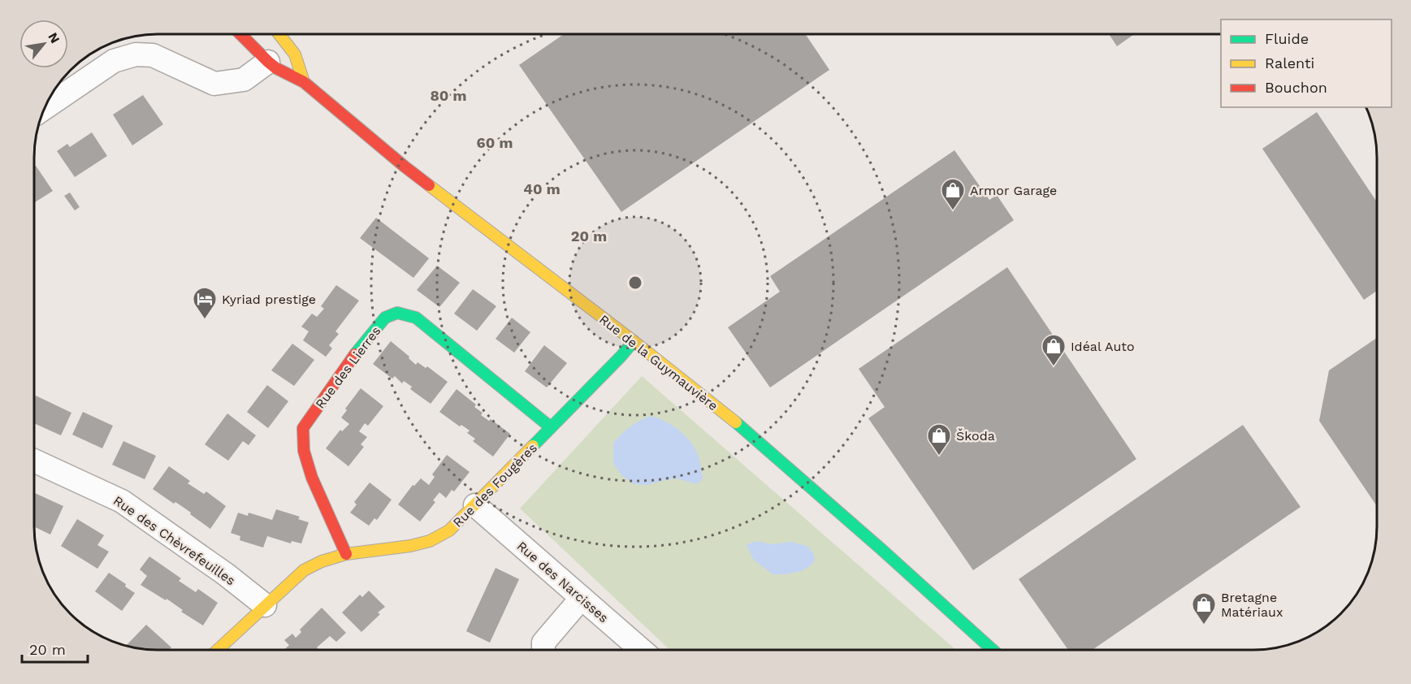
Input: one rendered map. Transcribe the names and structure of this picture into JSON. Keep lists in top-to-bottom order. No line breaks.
{"streets":{"street":["Rue de la Guymauvière","Rue des Lierres","Rue des Fougères","Rue des Chèvrefeuilles","Rue des Narcisses"]},"crossings":[["Rue de la Guymauvière","Rue des Fougères"],["Rue des Lierres","Rue des Fougères"],["Rue des Fougères","Rue des Chèvrefeuilles"],["Rue des Fougères","Rue des Narcisses"]],"places":{"shop":["Armor Garage","Idéal Auto","Škoda","Bretagne Matériaux"],"hotel":["Kyriad prestige"]},"legend":["Fluide","Ralenti","Bouchon"],"scale_bar":"20 m","north":"top right","rings":["80 m","60 m","40 m","20 m"]}
